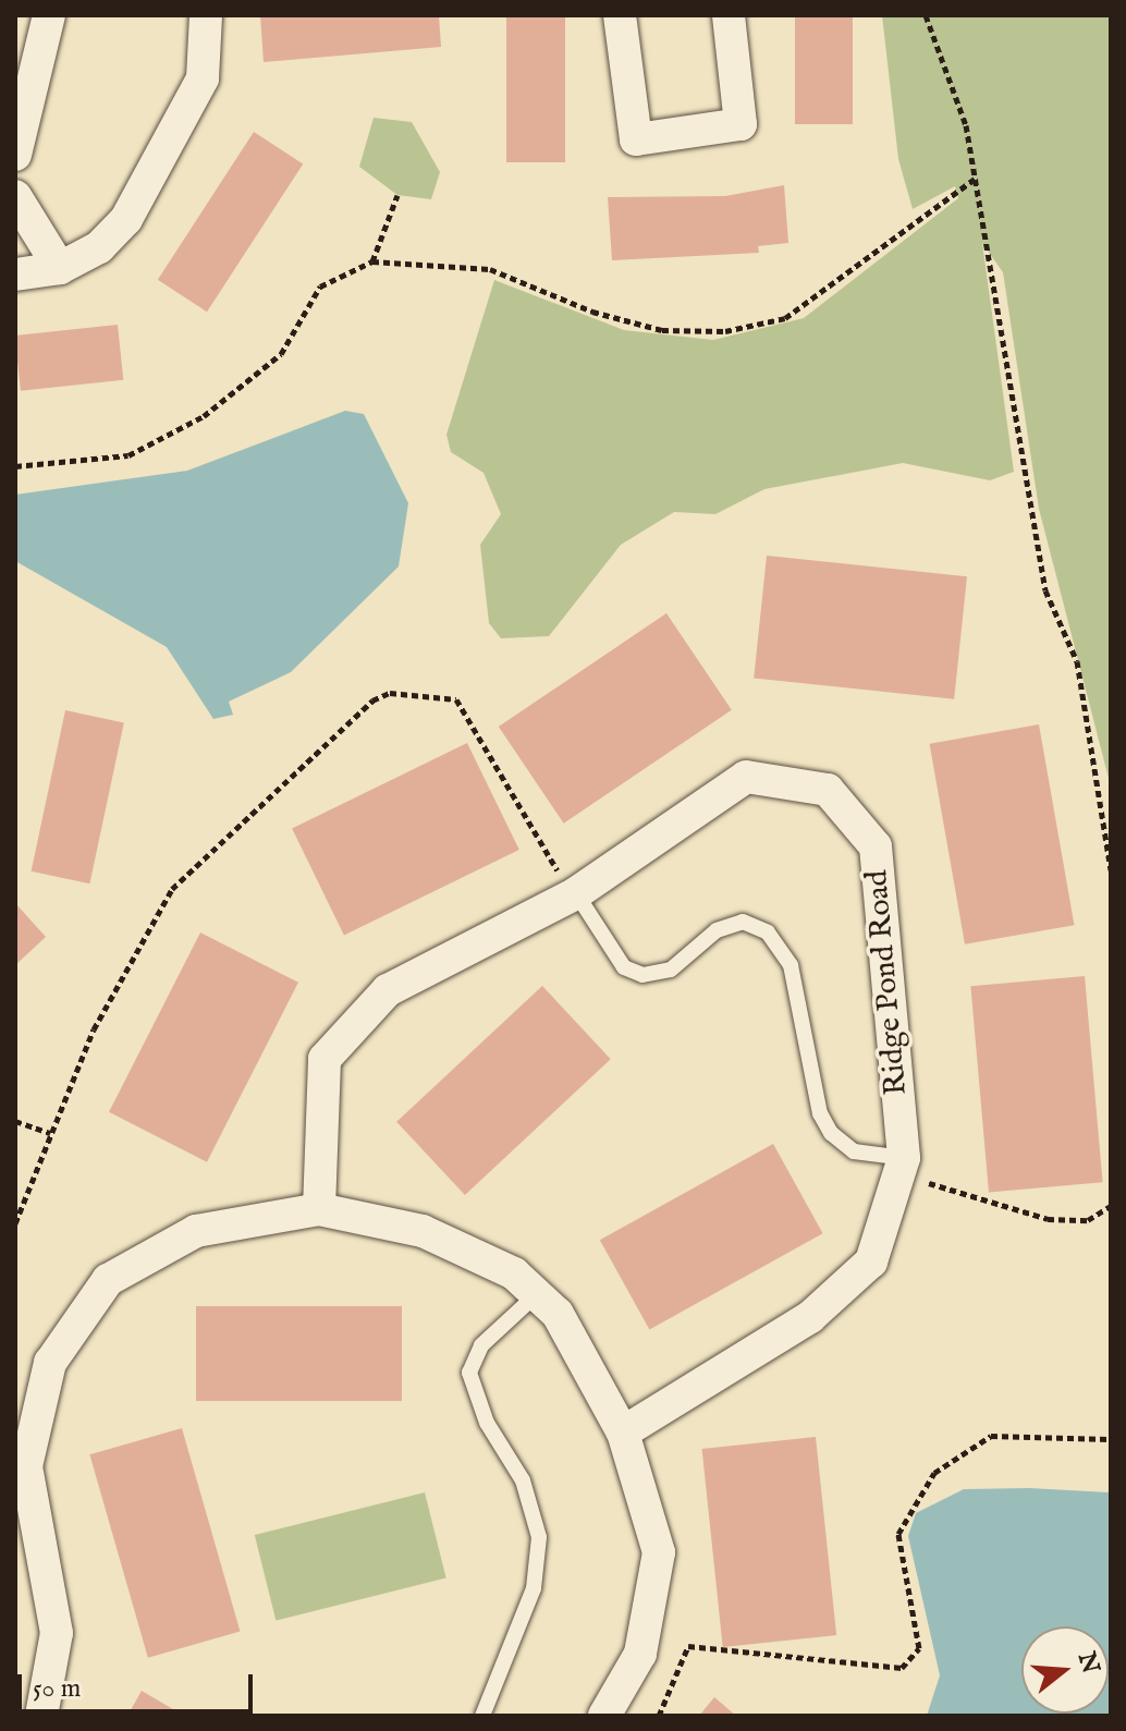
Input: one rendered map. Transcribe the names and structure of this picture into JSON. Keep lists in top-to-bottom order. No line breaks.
{"streets":{"street":["Ridge Pond Road"]},"scale_bar":"50 m","north":"right"}
